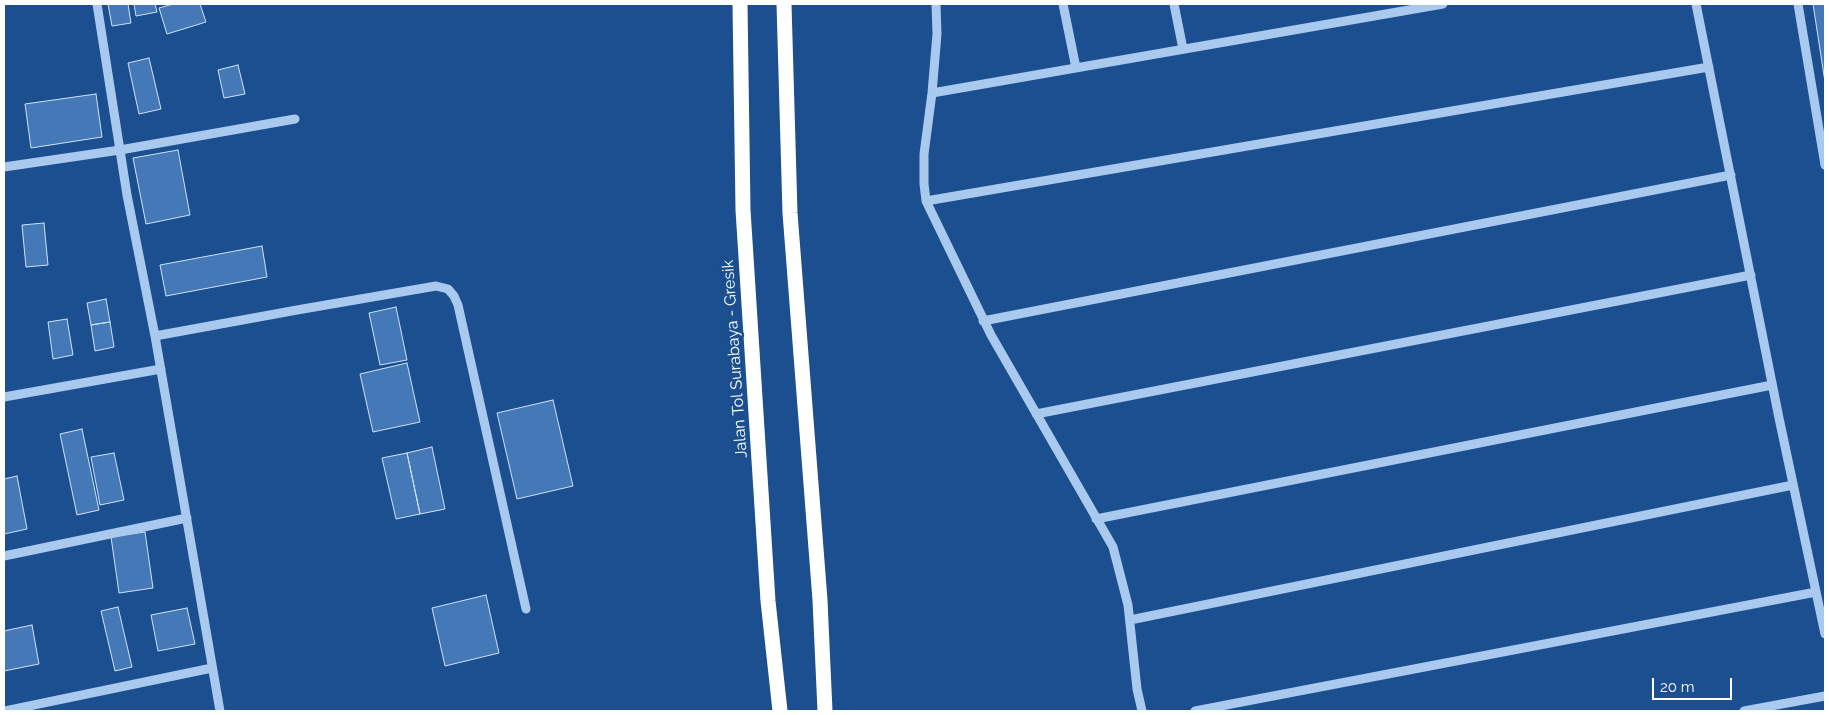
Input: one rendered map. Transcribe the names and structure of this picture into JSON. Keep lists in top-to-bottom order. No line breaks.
{"streets":{"highway":["Jalan Tol Surabaya - Gresik"]},"scale_bar":"20 m"}
